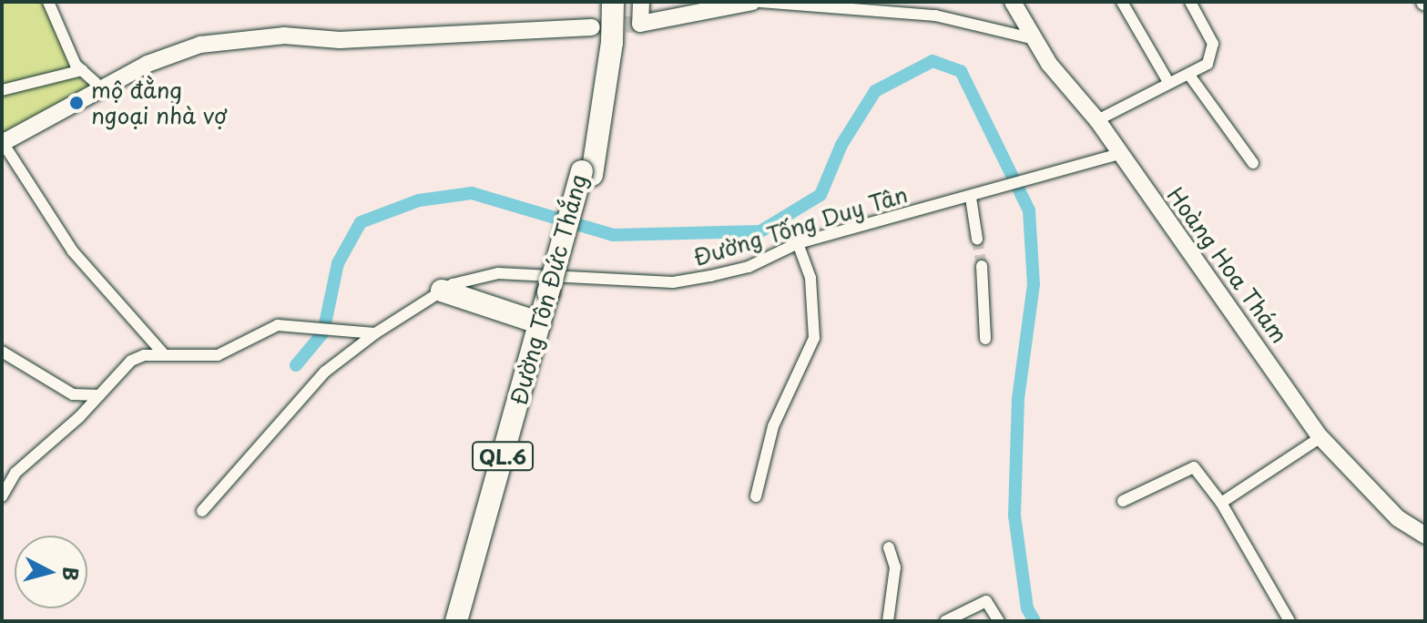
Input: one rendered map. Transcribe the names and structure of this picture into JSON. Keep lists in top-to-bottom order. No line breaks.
{"streets":{"highway":["Đường Tôn Đức Thắng","QL.6"],"street":["Đường Tống Duy Tân","Hoàng Hoa Thám"]},"crossings":[["Đường Tống Duy Tân","Hoàng Hoa Thám"]],"places":["mộ đằng ngoại nhà vợ"],"north":"right"}
